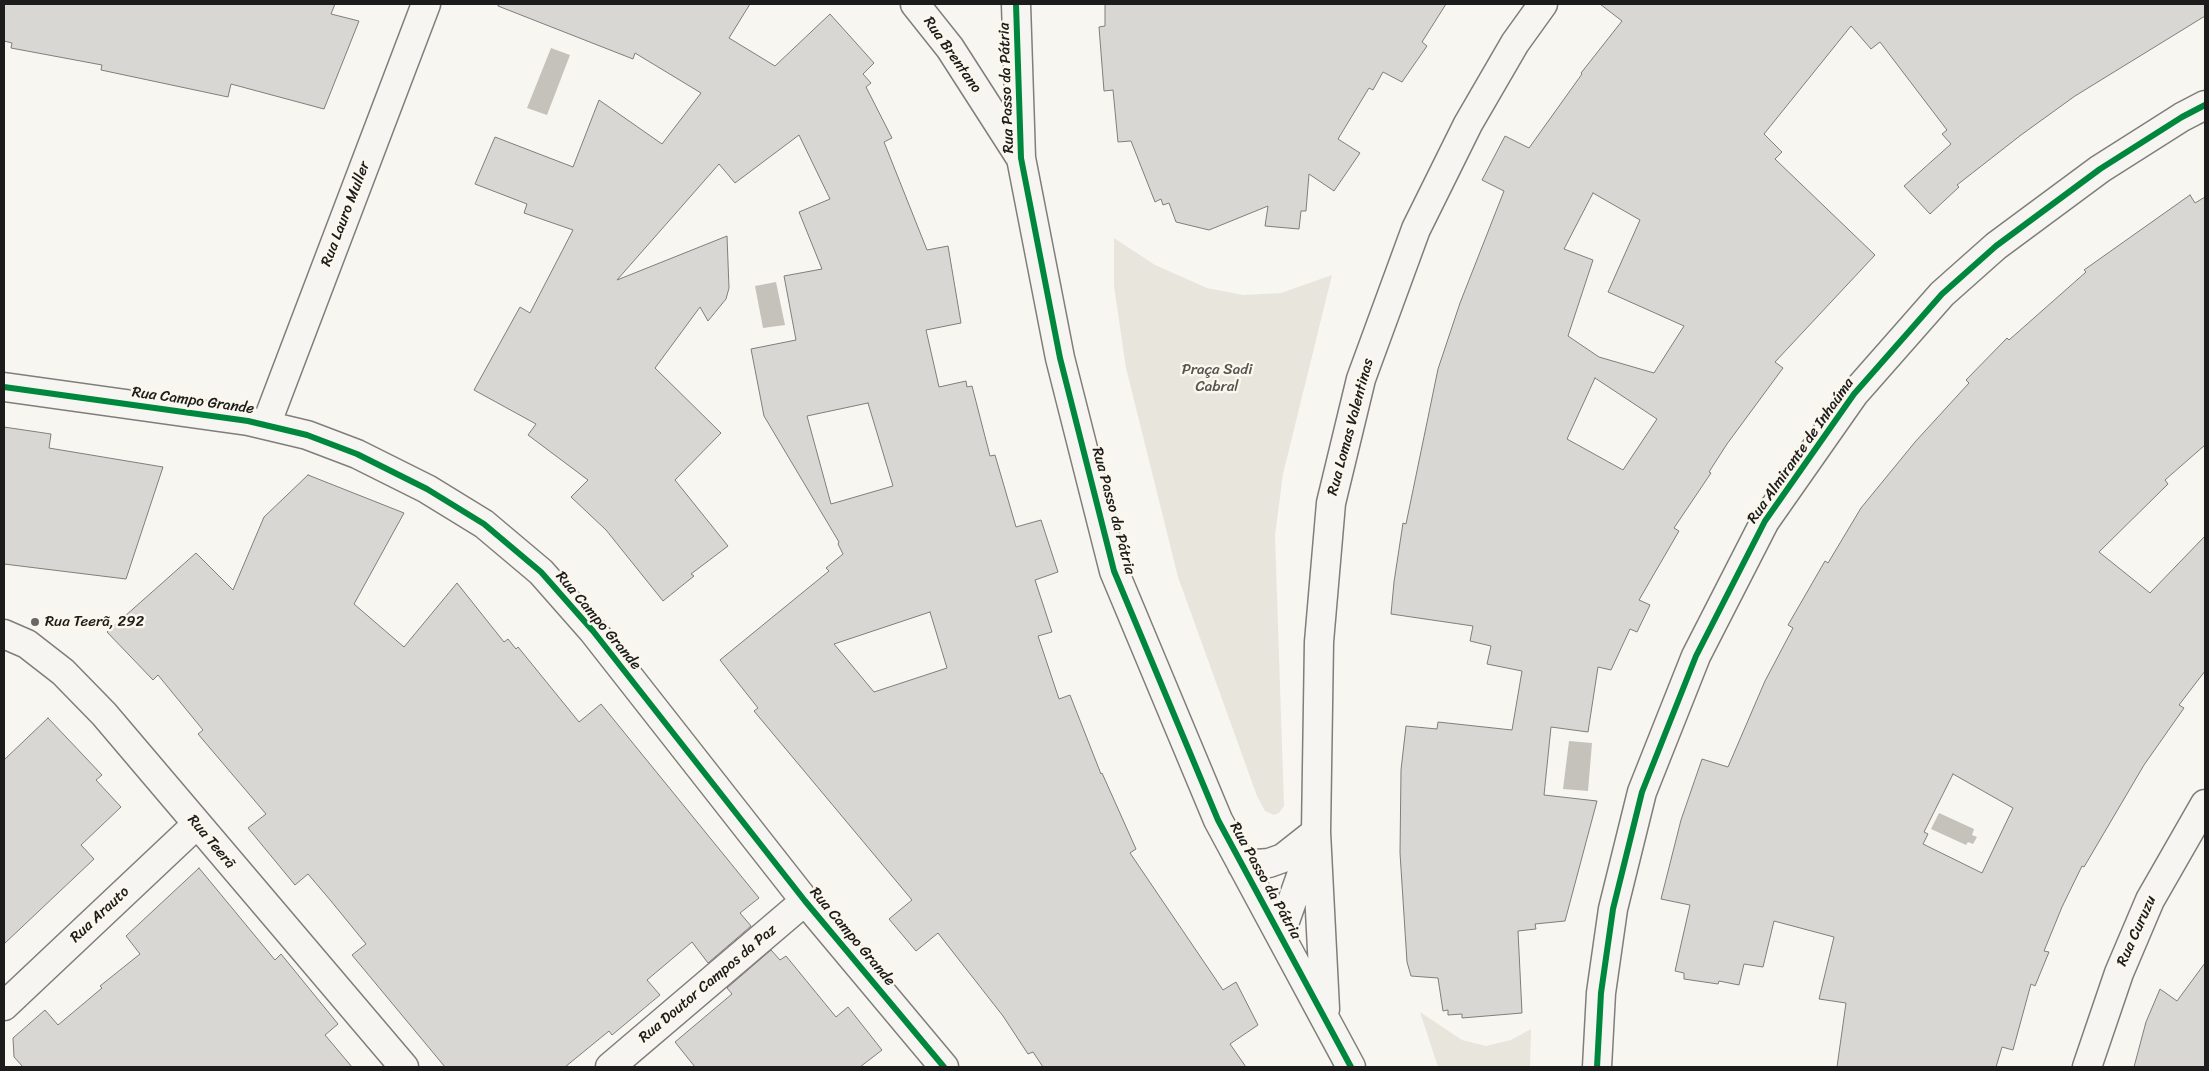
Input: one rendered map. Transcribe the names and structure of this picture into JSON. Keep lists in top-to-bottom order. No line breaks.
{"streets":{"street":["Rua Brentano","Rua Passo da Pátria","Rua Lauro Muller","Rua Campo Grande","Rua Lomas Valentinas","Rua Almirante de Inhaúma","Rua Teerã","Rua Arauto","Rua Curuzu","Rua Doutor Campos da Paz"]},"crossings":[["Rua Brentano","Rua Passo da Pátria"],["Rua Passo da Pátria","Rua Lomas Valentinas"],["Rua Lauro Muller","Rua Campo Grande"],["Rua Campo Grande","Rua Doutor Campos da Paz"],["Rua Teerã","Rua Arauto"]],"parks":["Praça Sadi Cabral"],"places":["Rua Teerã, 292"]}
